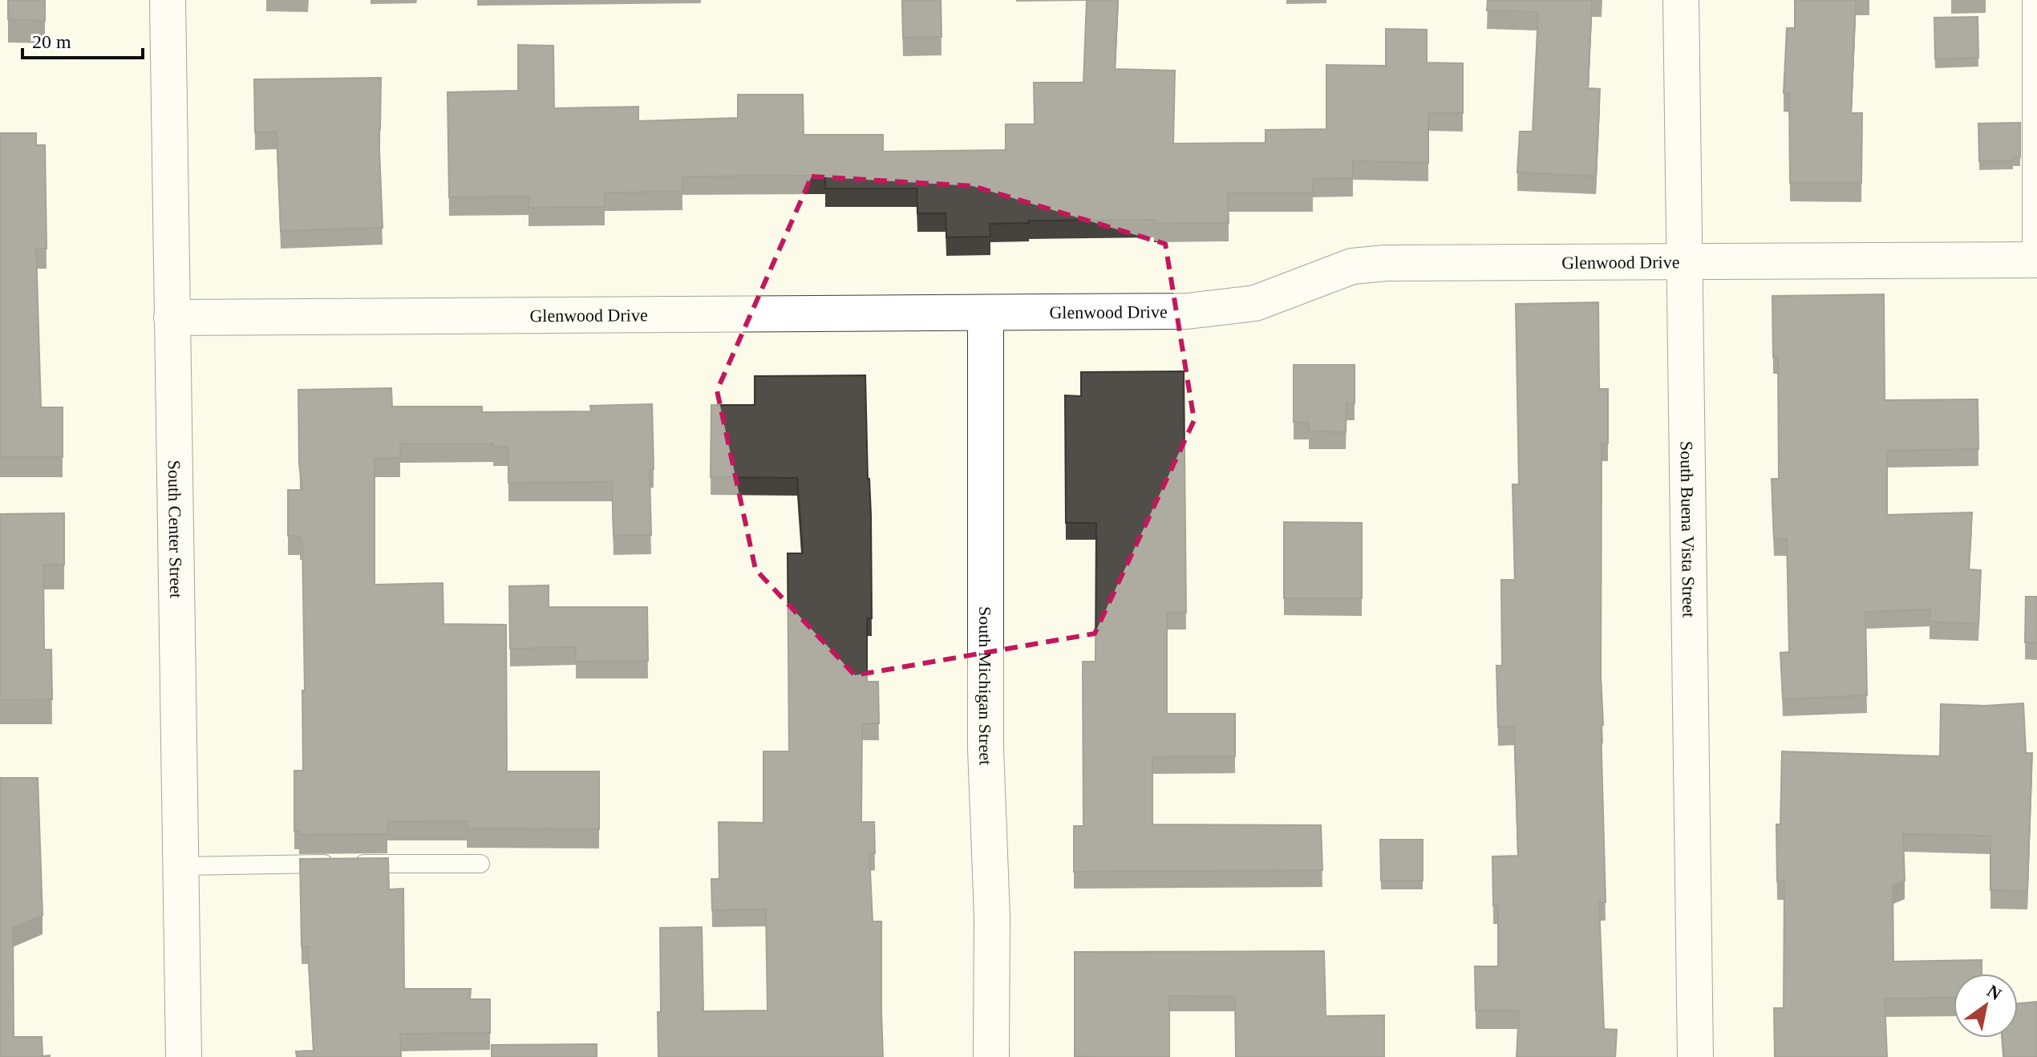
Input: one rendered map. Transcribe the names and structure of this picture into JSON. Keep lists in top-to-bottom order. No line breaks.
{"streets":{"street":["Glenwood Drive","South Center Street","South Buena Vista Street","South Michigan Street"]},"crossings":[["Glenwood Drive","South Center Street"],["Glenwood Drive","South Buena Vista Street"],["Glenwood Drive","South Michigan Street"]],"scale_bar":"20 m","north":"top right"}
